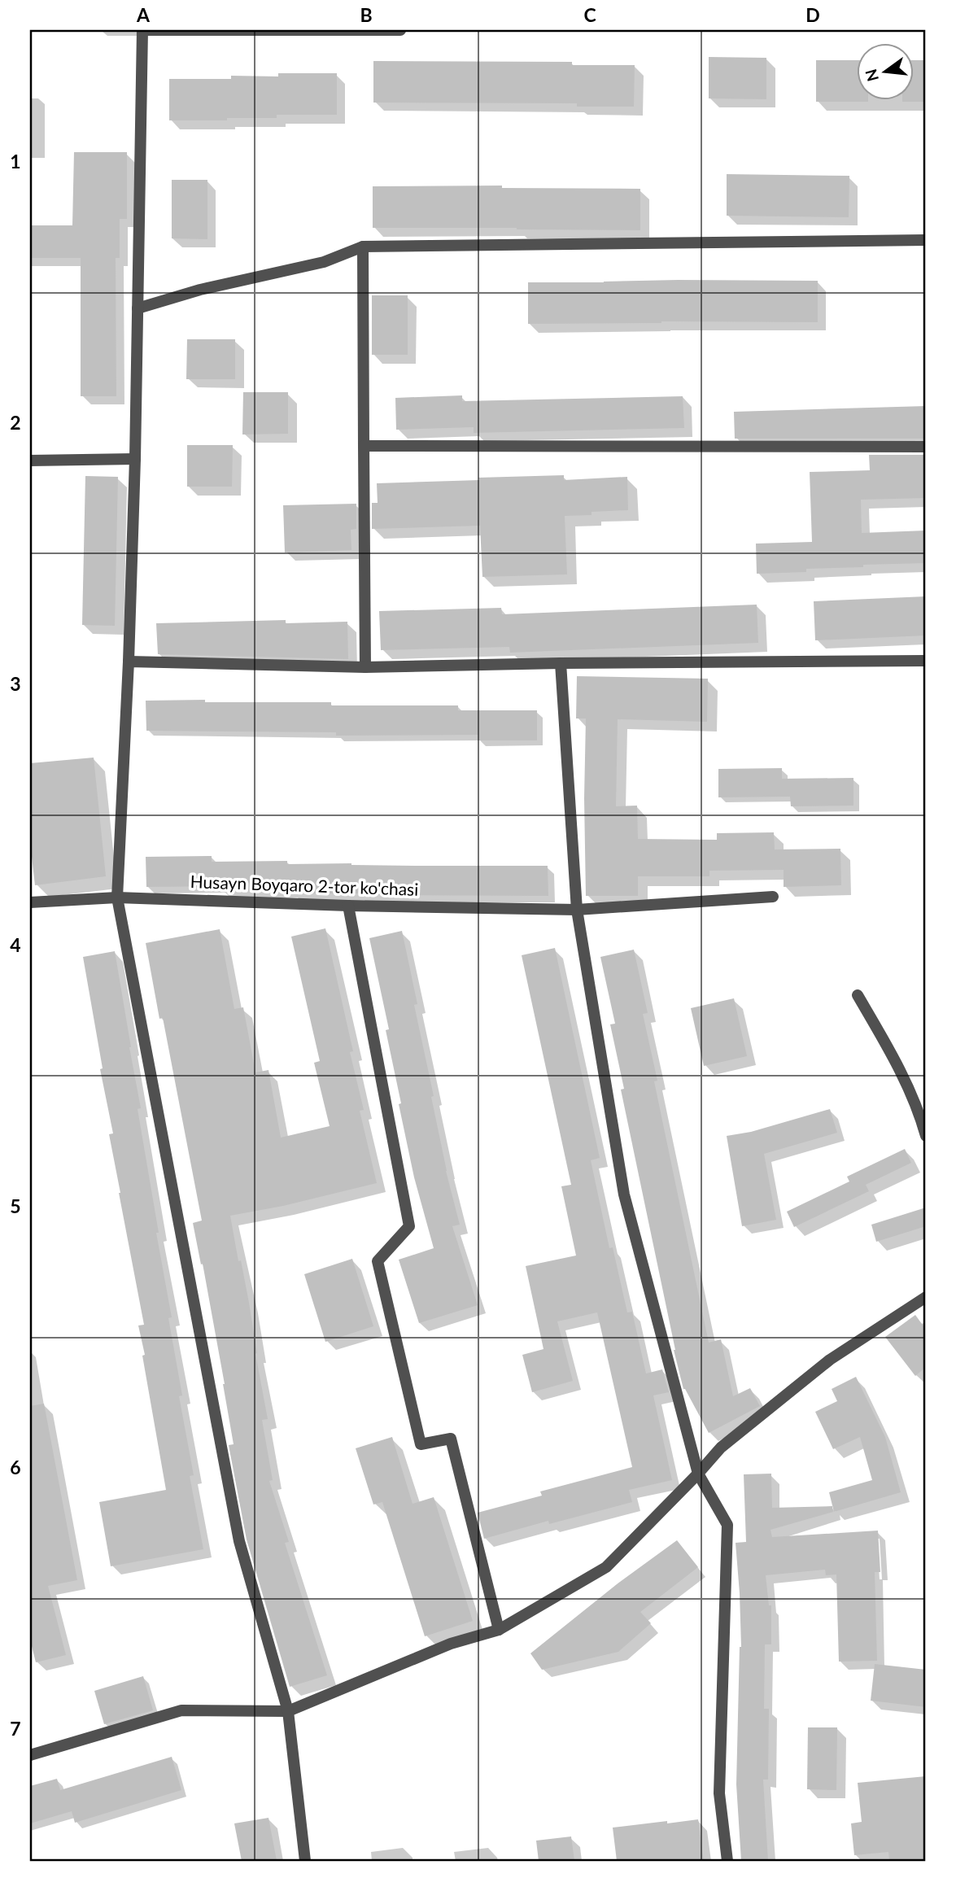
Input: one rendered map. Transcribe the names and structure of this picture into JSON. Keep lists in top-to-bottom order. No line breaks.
{"streets":{"street":["Husayn Boyqaro 2-tor ko'chasi"]},"north":"left","grid":{"columns":["A","B","C","D"],"rows":["1","2","3","4","5","6","7"]}}
